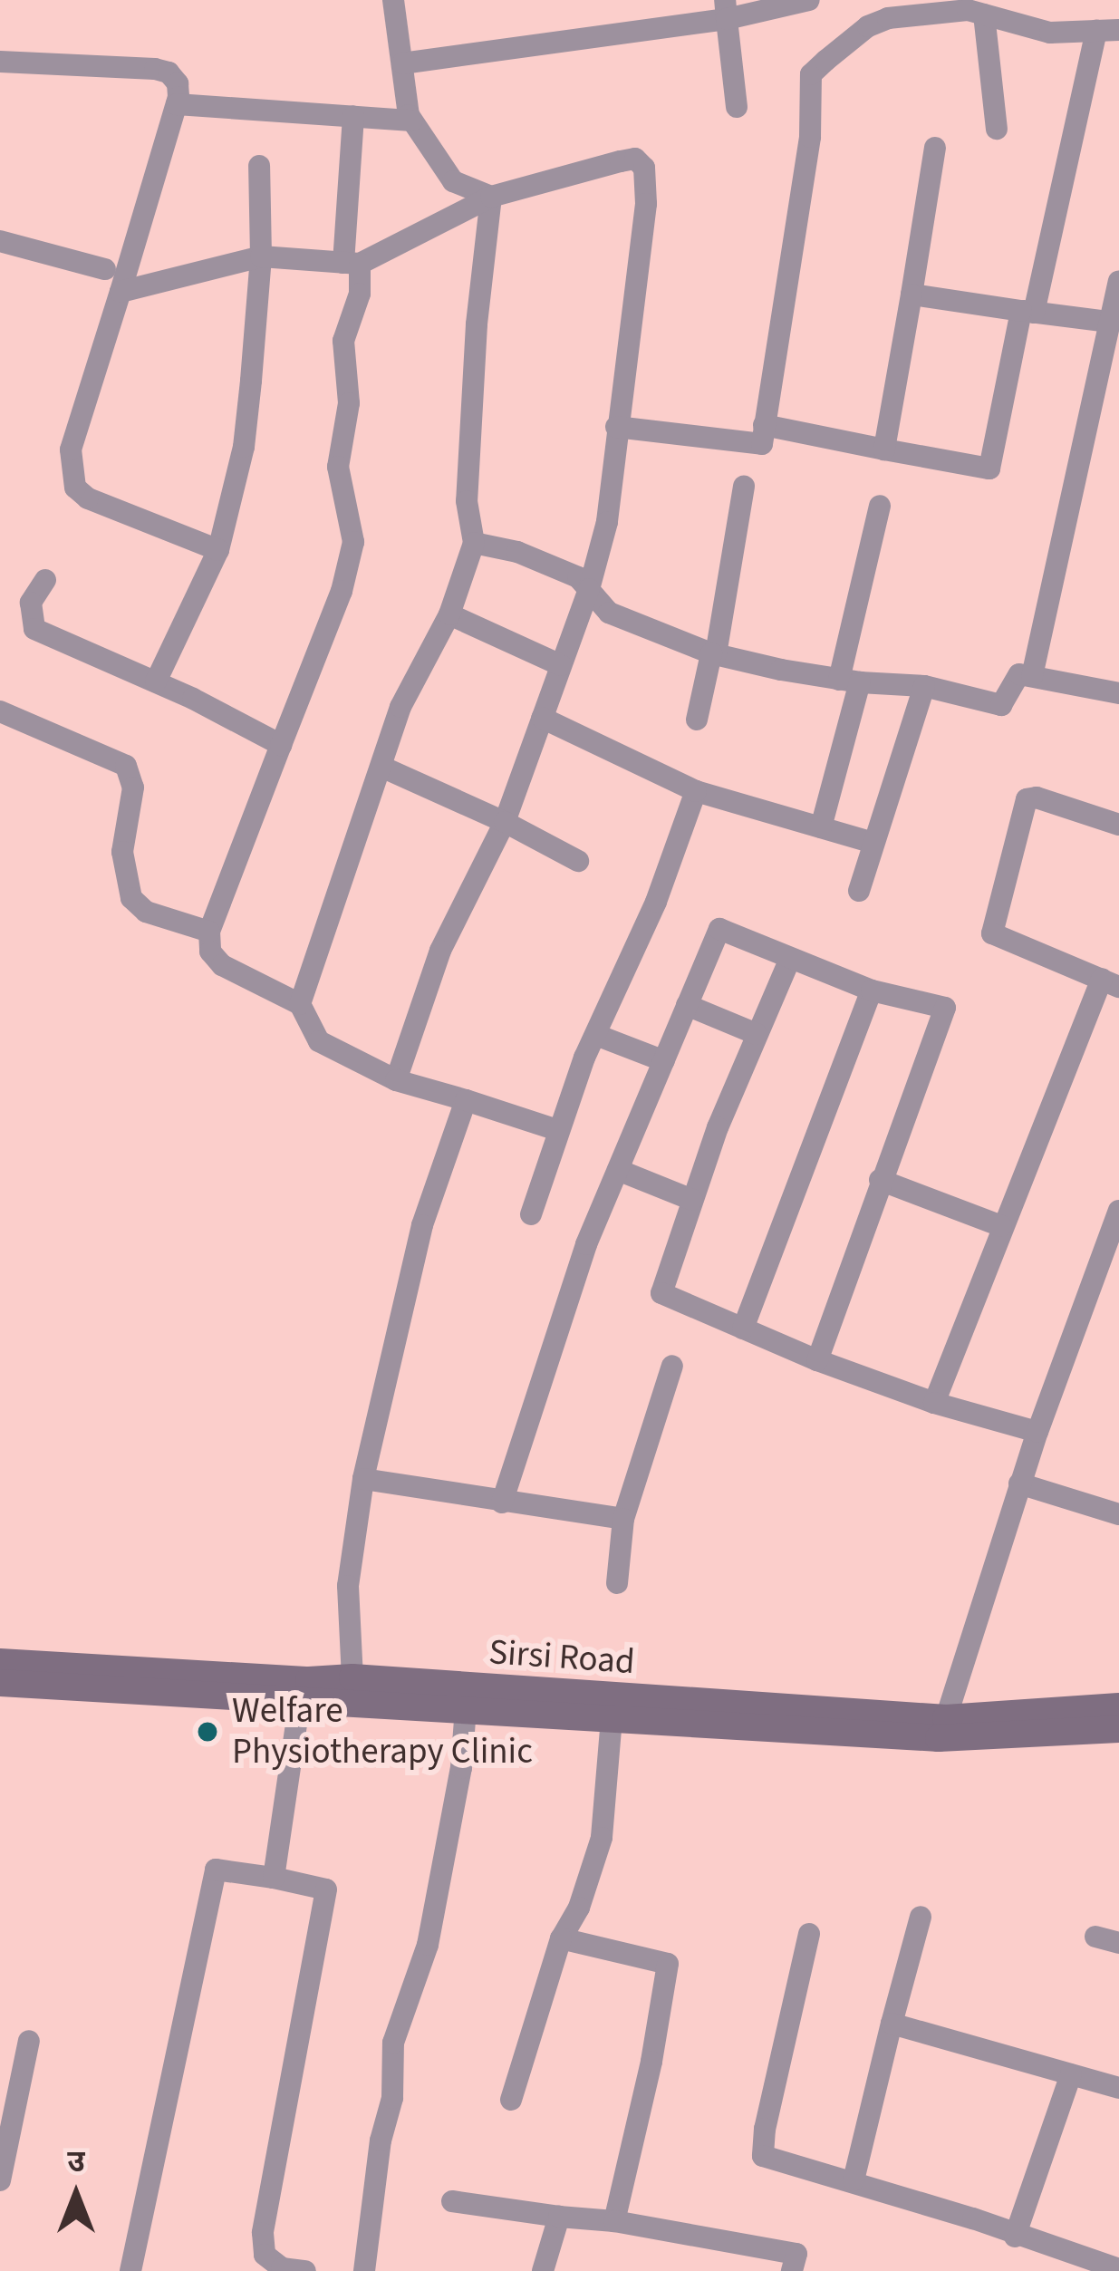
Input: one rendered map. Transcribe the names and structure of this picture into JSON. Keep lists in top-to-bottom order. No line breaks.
{"streets":{"main road":["Sirsi Road"]},"places":["Welfare Physiotherapy Clinic"],"north":"top"}
